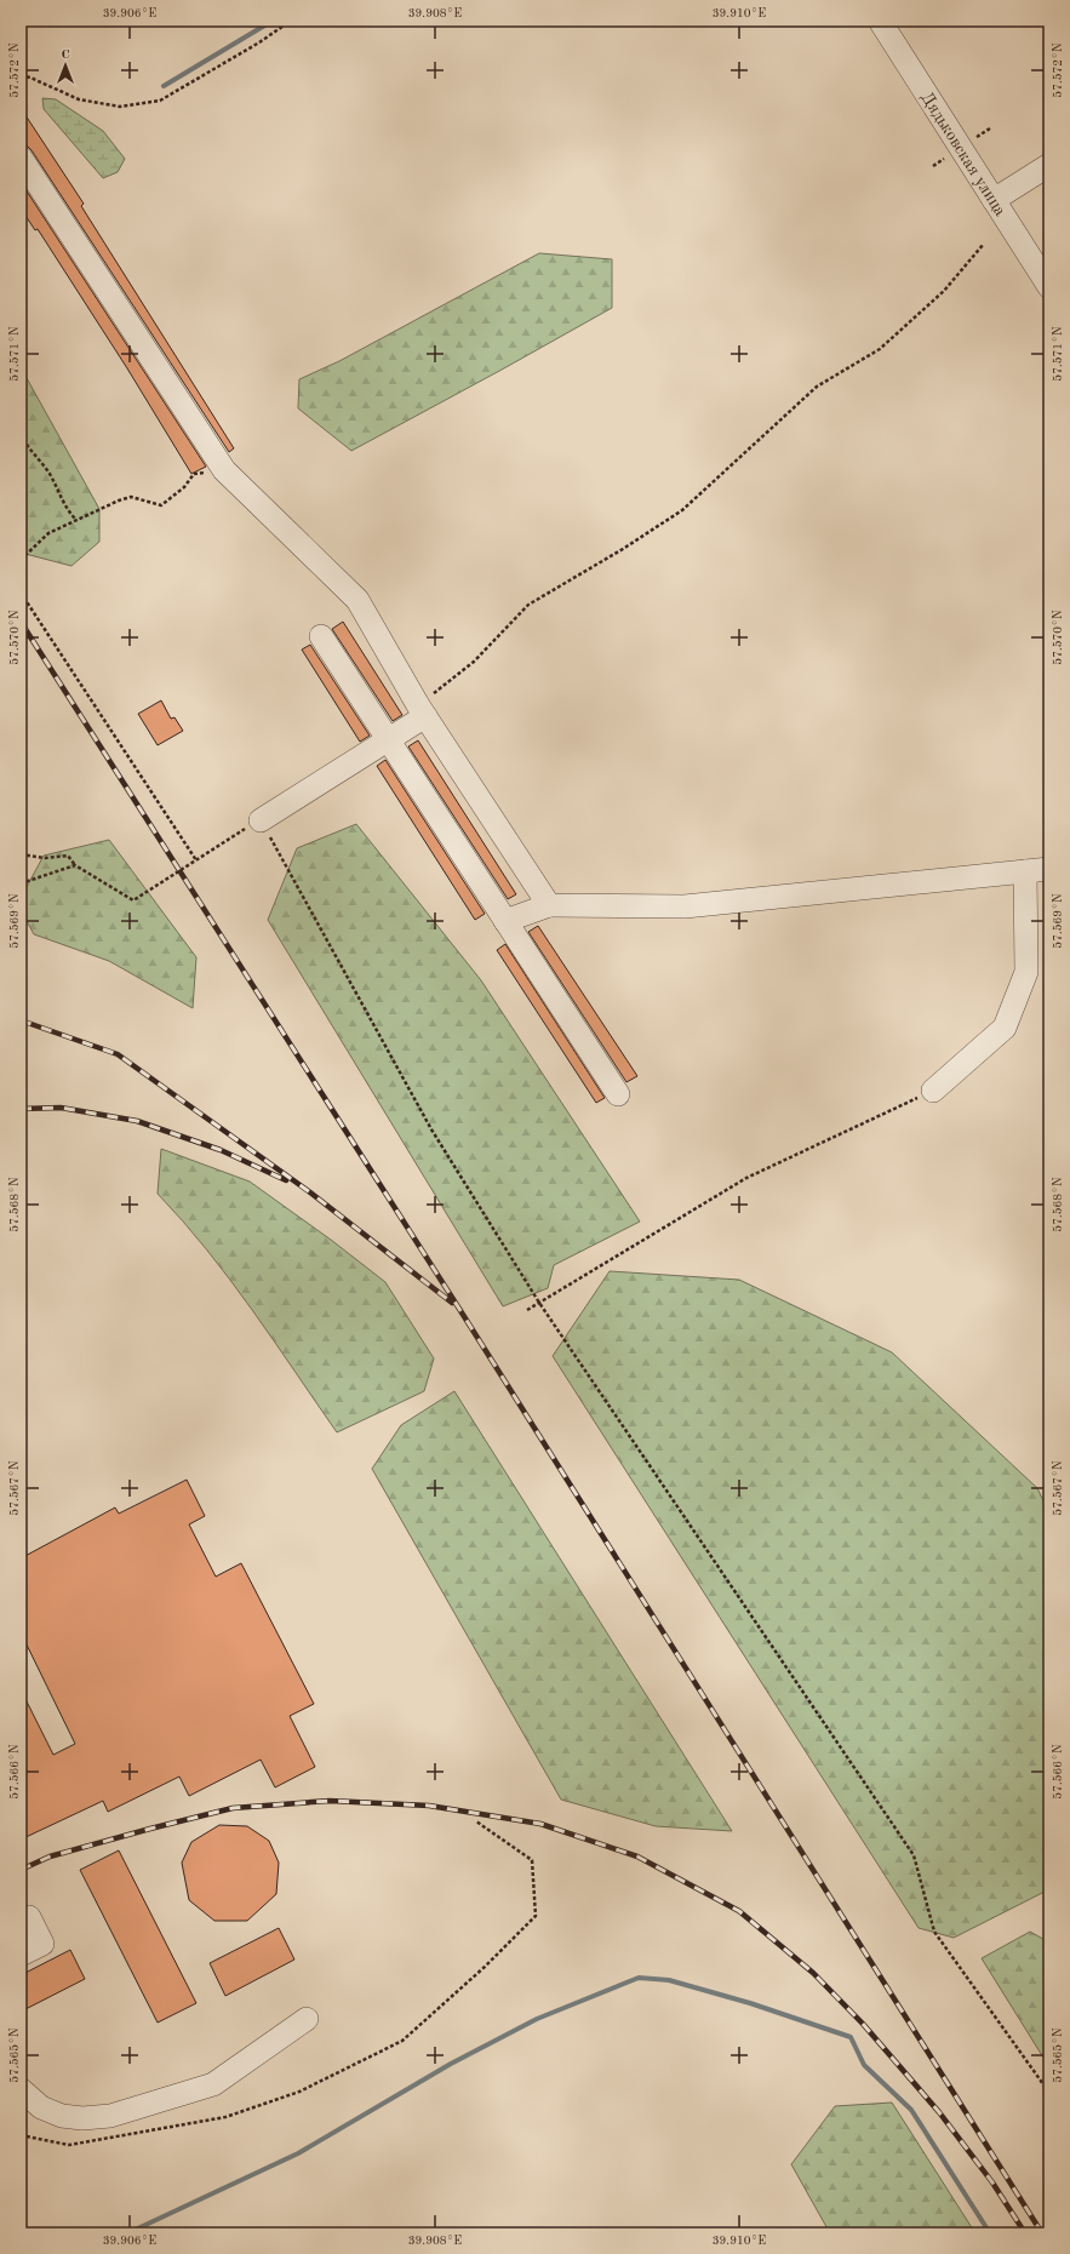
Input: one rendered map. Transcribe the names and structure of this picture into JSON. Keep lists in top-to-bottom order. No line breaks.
{"streets":{"street":["Дядьковская улица"]},"north":"top","coordinates":["39.906°E","39.908°E","39.910°E","57.572°N","57.571°N","57.570°N","57.569°N","57.568°N","57.567°N","57.566°N","57.565°N"]}
